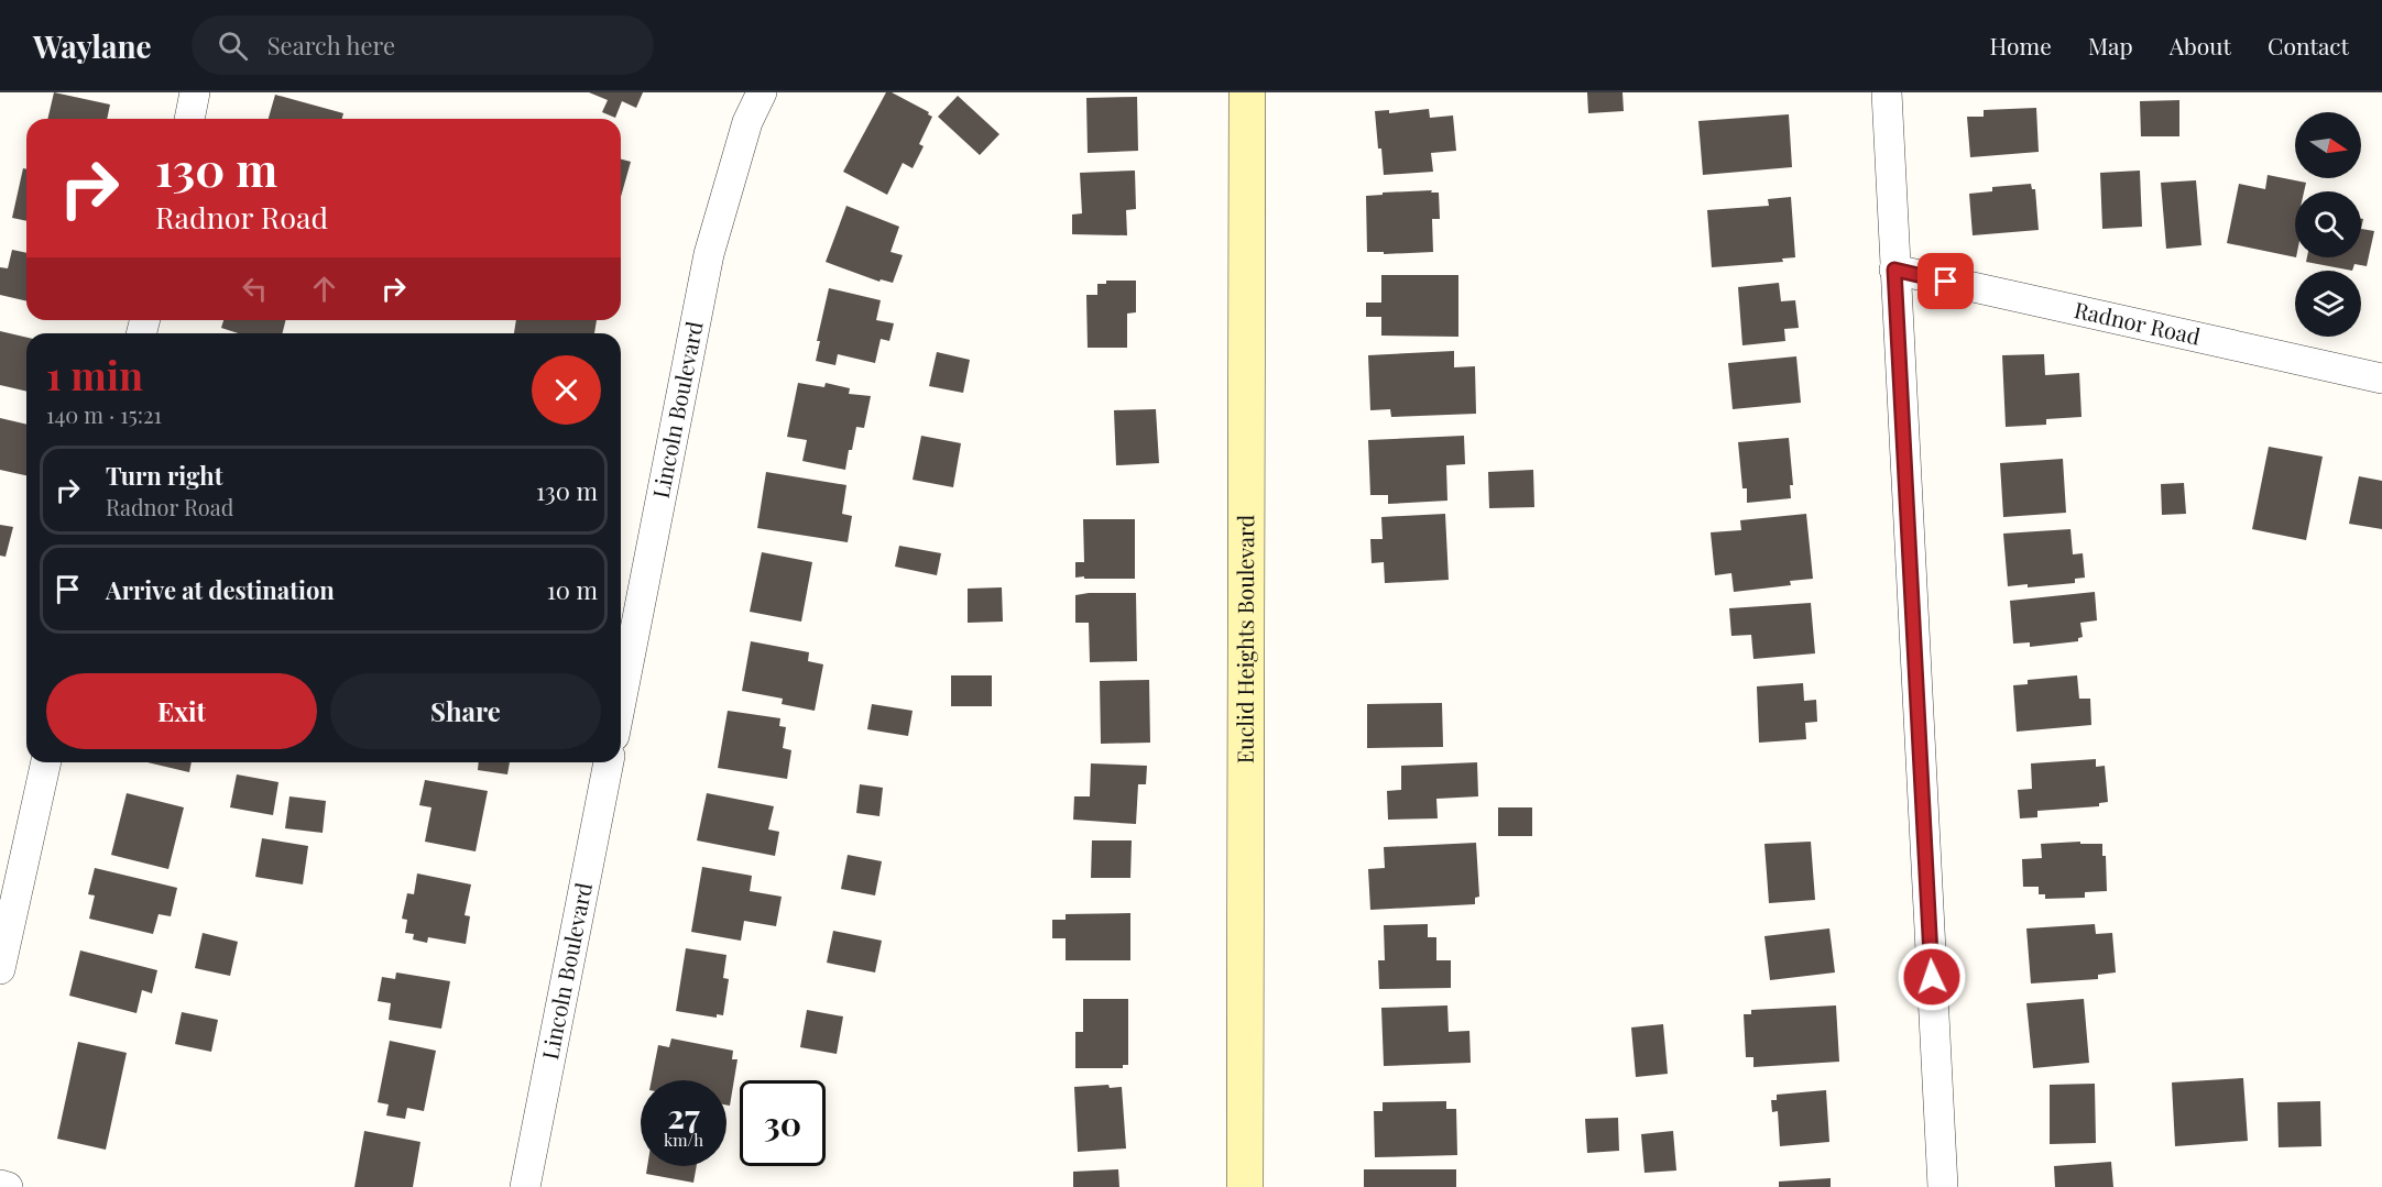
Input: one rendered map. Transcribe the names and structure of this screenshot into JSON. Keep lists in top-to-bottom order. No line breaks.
{"streets":{"street":["Radnor Road","Lincoln Boulevard","Euclid Heights Boulevard"]},"north":"right","page":{"header":"Waylane","search":"Search here","nav":["Home","Map","About","Contact"],"turn":["130 m","Radnor Road"],"heading":["1 min","140 m · 15:21"],"list":[{"name":"Turn right","note":"Radnor Road","value":"130 m"},{"name":"Arrive at destination","value":"10 m"}],"buttons":["Exit","Share"],"speed":"27 km/h","limit":"30"}}
